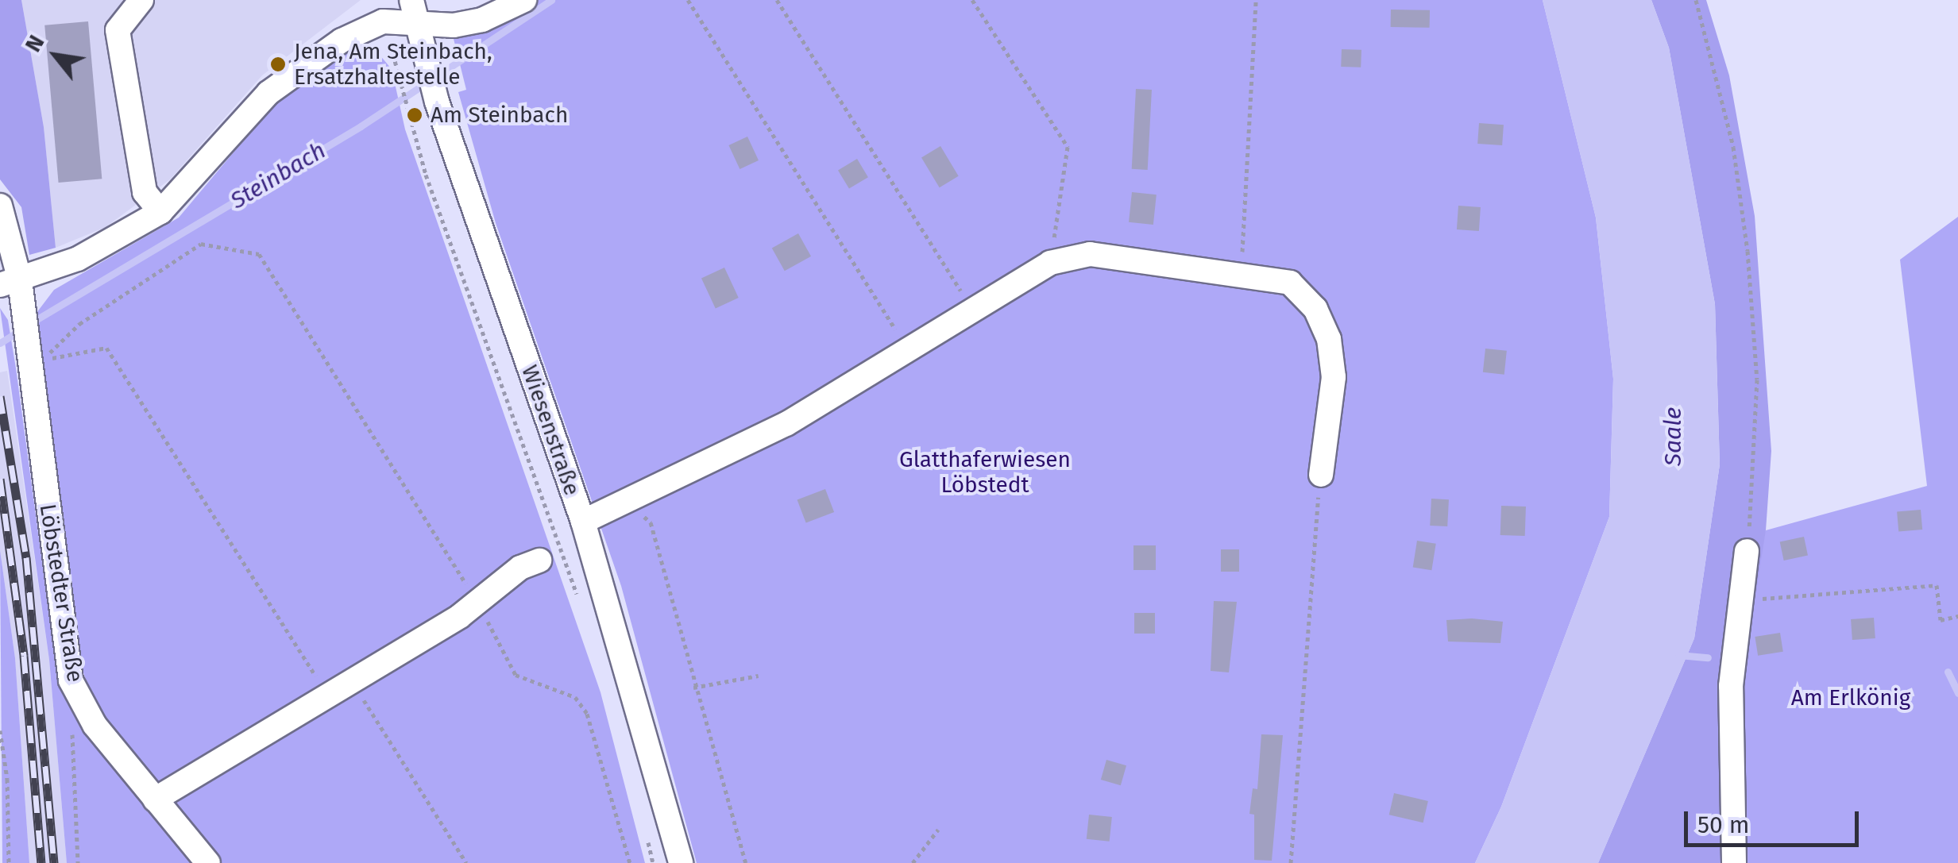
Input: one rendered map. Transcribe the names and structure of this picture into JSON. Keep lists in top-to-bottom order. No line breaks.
{"streets":{"street":["Wiesenstraße","Löbstedter Straße"]},"water":["Steinbach","Saale"],"parks":["Glatthaferwiesen Löbstedt","Am Erlkönig"],"places":["Jena, Am Steinbach, Ersatzhaltestelle","Am Steinbach"],"scale_bar":"50 m","north":"top left"}
